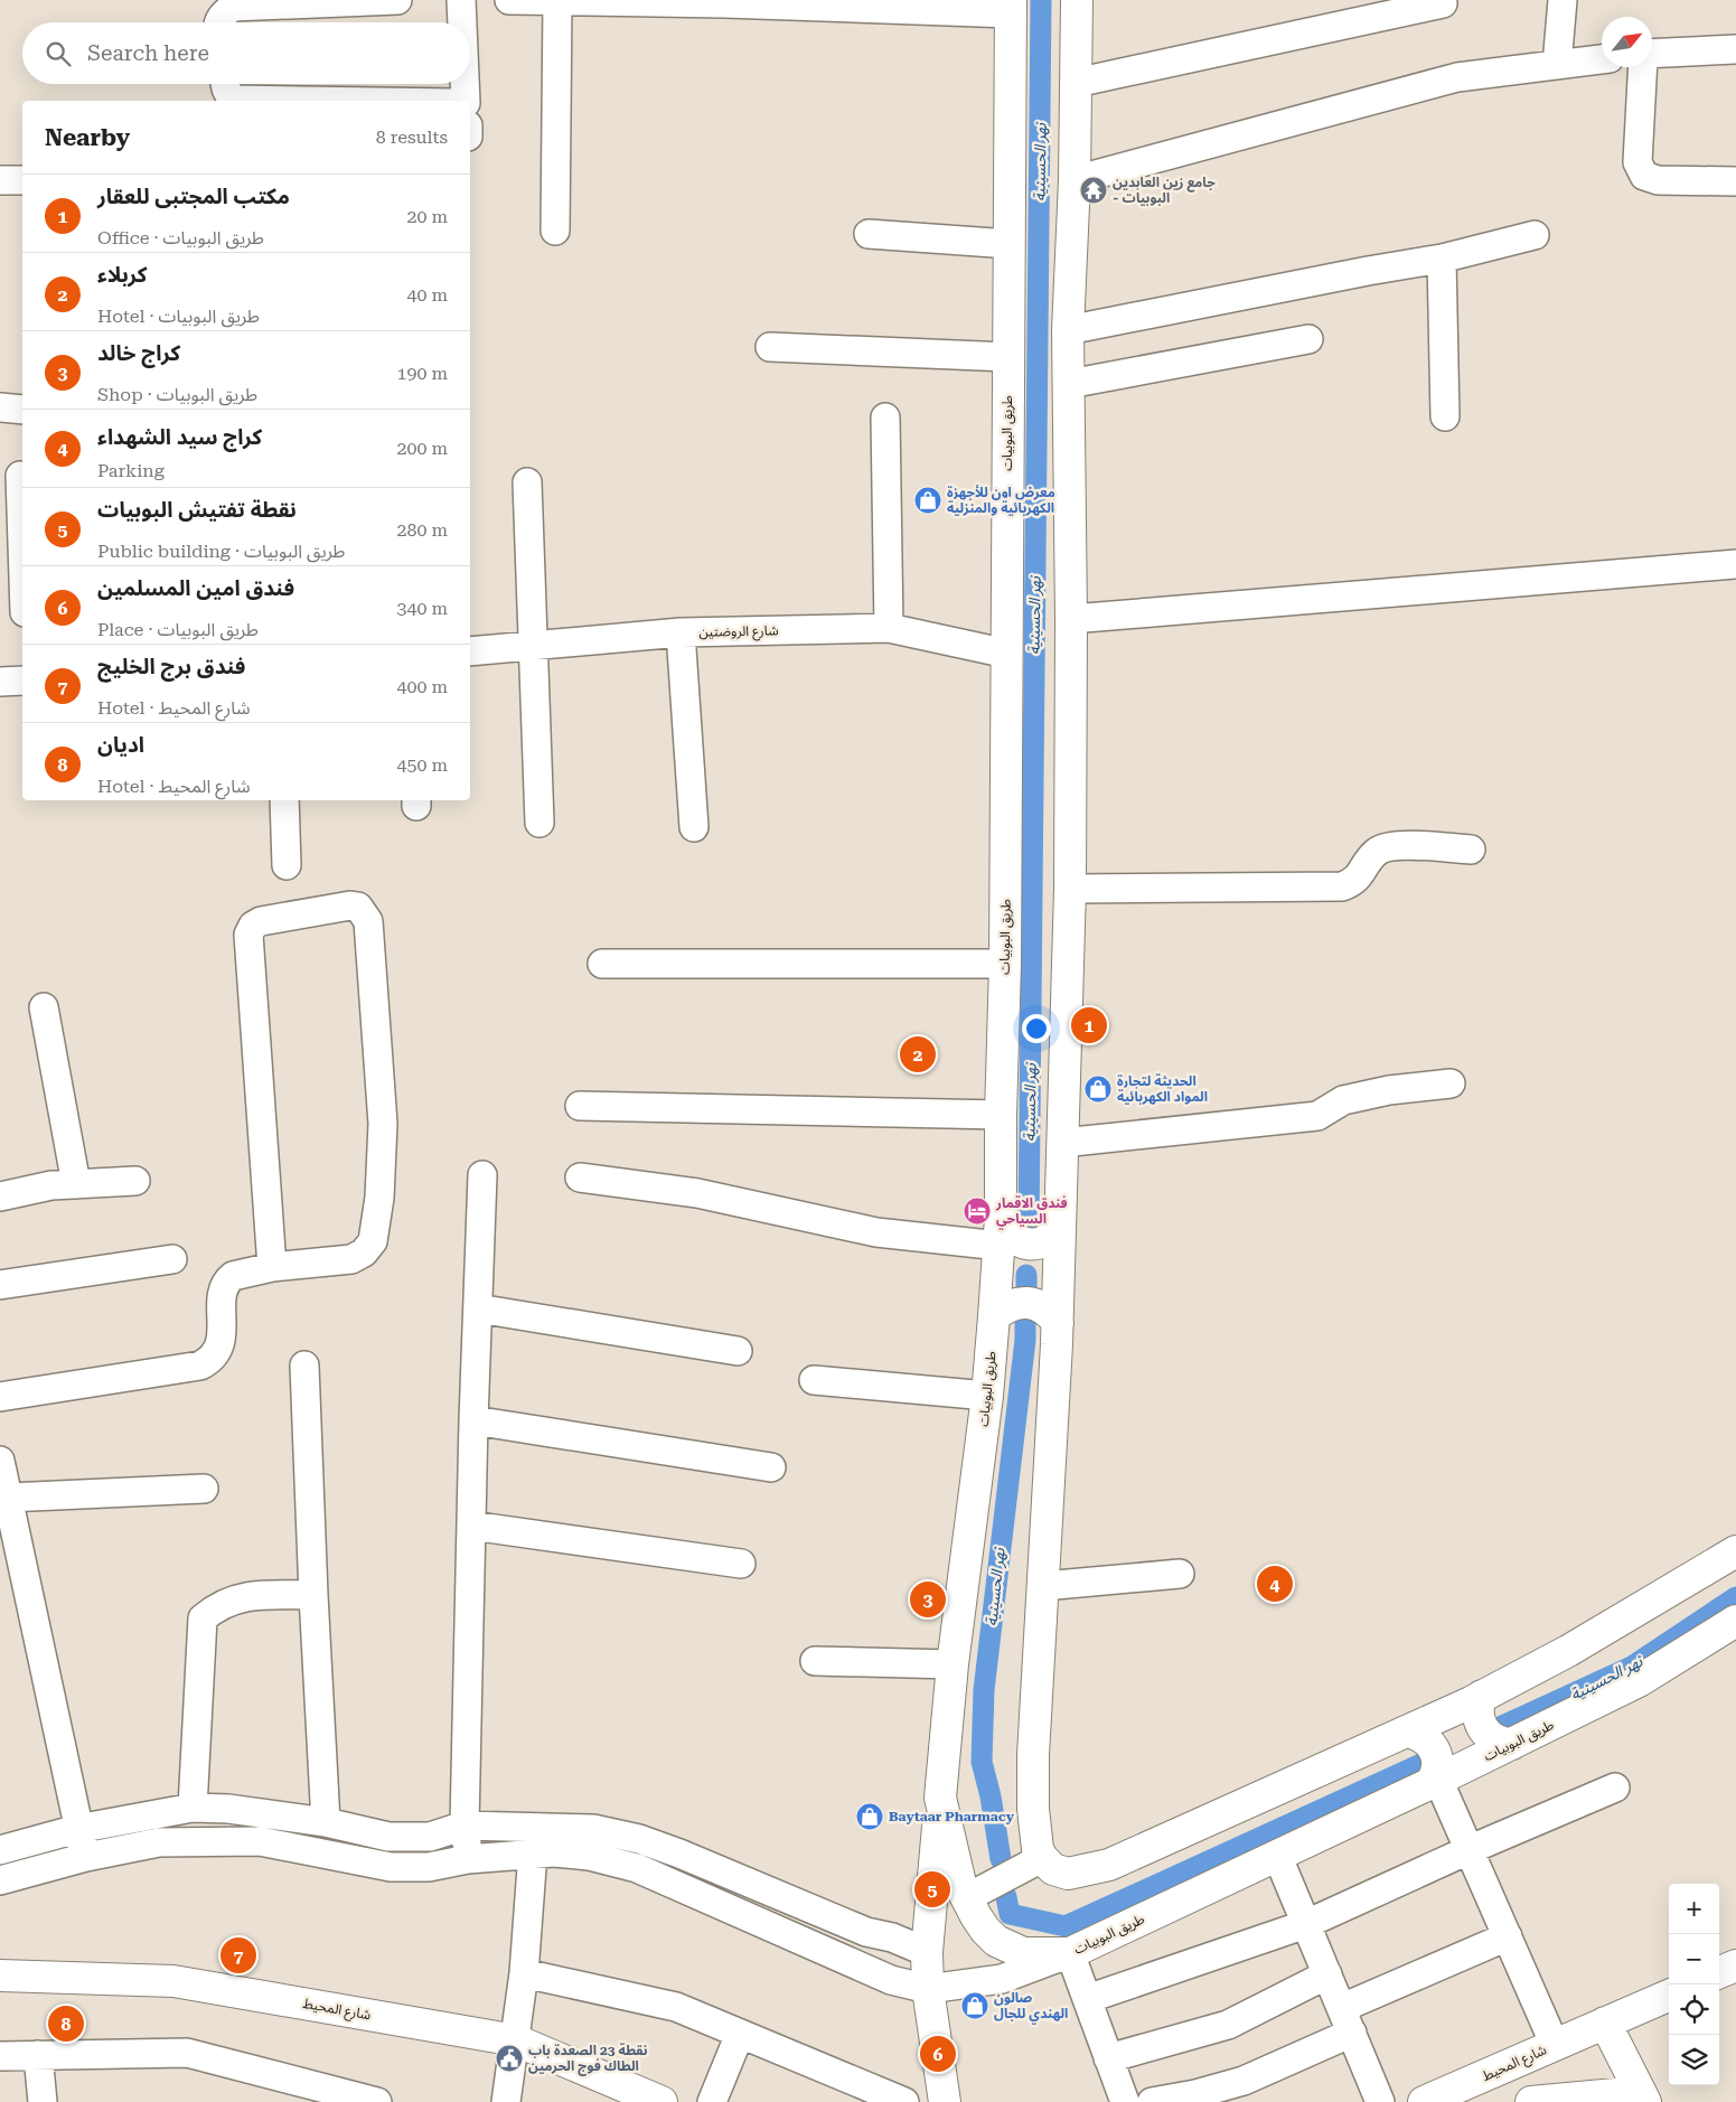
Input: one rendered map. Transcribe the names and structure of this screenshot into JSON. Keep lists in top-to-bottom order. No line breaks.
{"streets":{"main road":["طريق البوبيات","شارع المحيط"],"street":["شارع الروضتين"]},"crossings":[["طريق البوبيات","شارع الروضتين"]],"water":["نهر الحسينية"],"places":{"temple":["جامع زين العابدين - البوبيات"],"shop":["معرض اون للأجهزة الكهربائية والمنزلية","الحديثة لتجارة المواد الكهربائية","Baytaar Pharmacy","صالون الهندي للجال"],"hotel":["فندق الاقمار السياحي"],"public building":["نقطة 23 الصعدة باب الطاك فوج الحرمين"]},"north":"top right","page":{"search":"Search here","heading":["Nearby","8 results"],"list":[{"mark":"1","name":"مكتب المجتبى للعقار","note":"Office · طريق البوبيات","value":"20 m"},{"mark":"2","name":"كربلاء","note":"Hotel · طريق البوبيات","value":"40 m"},{"mark":"3","name":"كراج خالد","note":"Shop · طريق البوبيات","value":"190 m"},{"mark":"4","name":"كراج سيد الشهداء","note":"Parking","value":"200 m"},{"mark":"5","name":"نقطة تفتيش البوبيات","note":"Public building · طريق البوبيات","value":"280 m"},{"mark":"6","name":"فندق امين المسلمين","note":"Place · طريق البوبيات","value":"340 m"},{"mark":"7","name":"فندق برج الخليج","note":"Hotel · شارع المحيط","value":"400 m"},{"mark":"8","name":"اديان","note":"Hotel · شارع المحيط","value":"450 m"}],"pins":["1","2","4","3","5","7","8","6"],"map_buttons":["+","−"]}}
